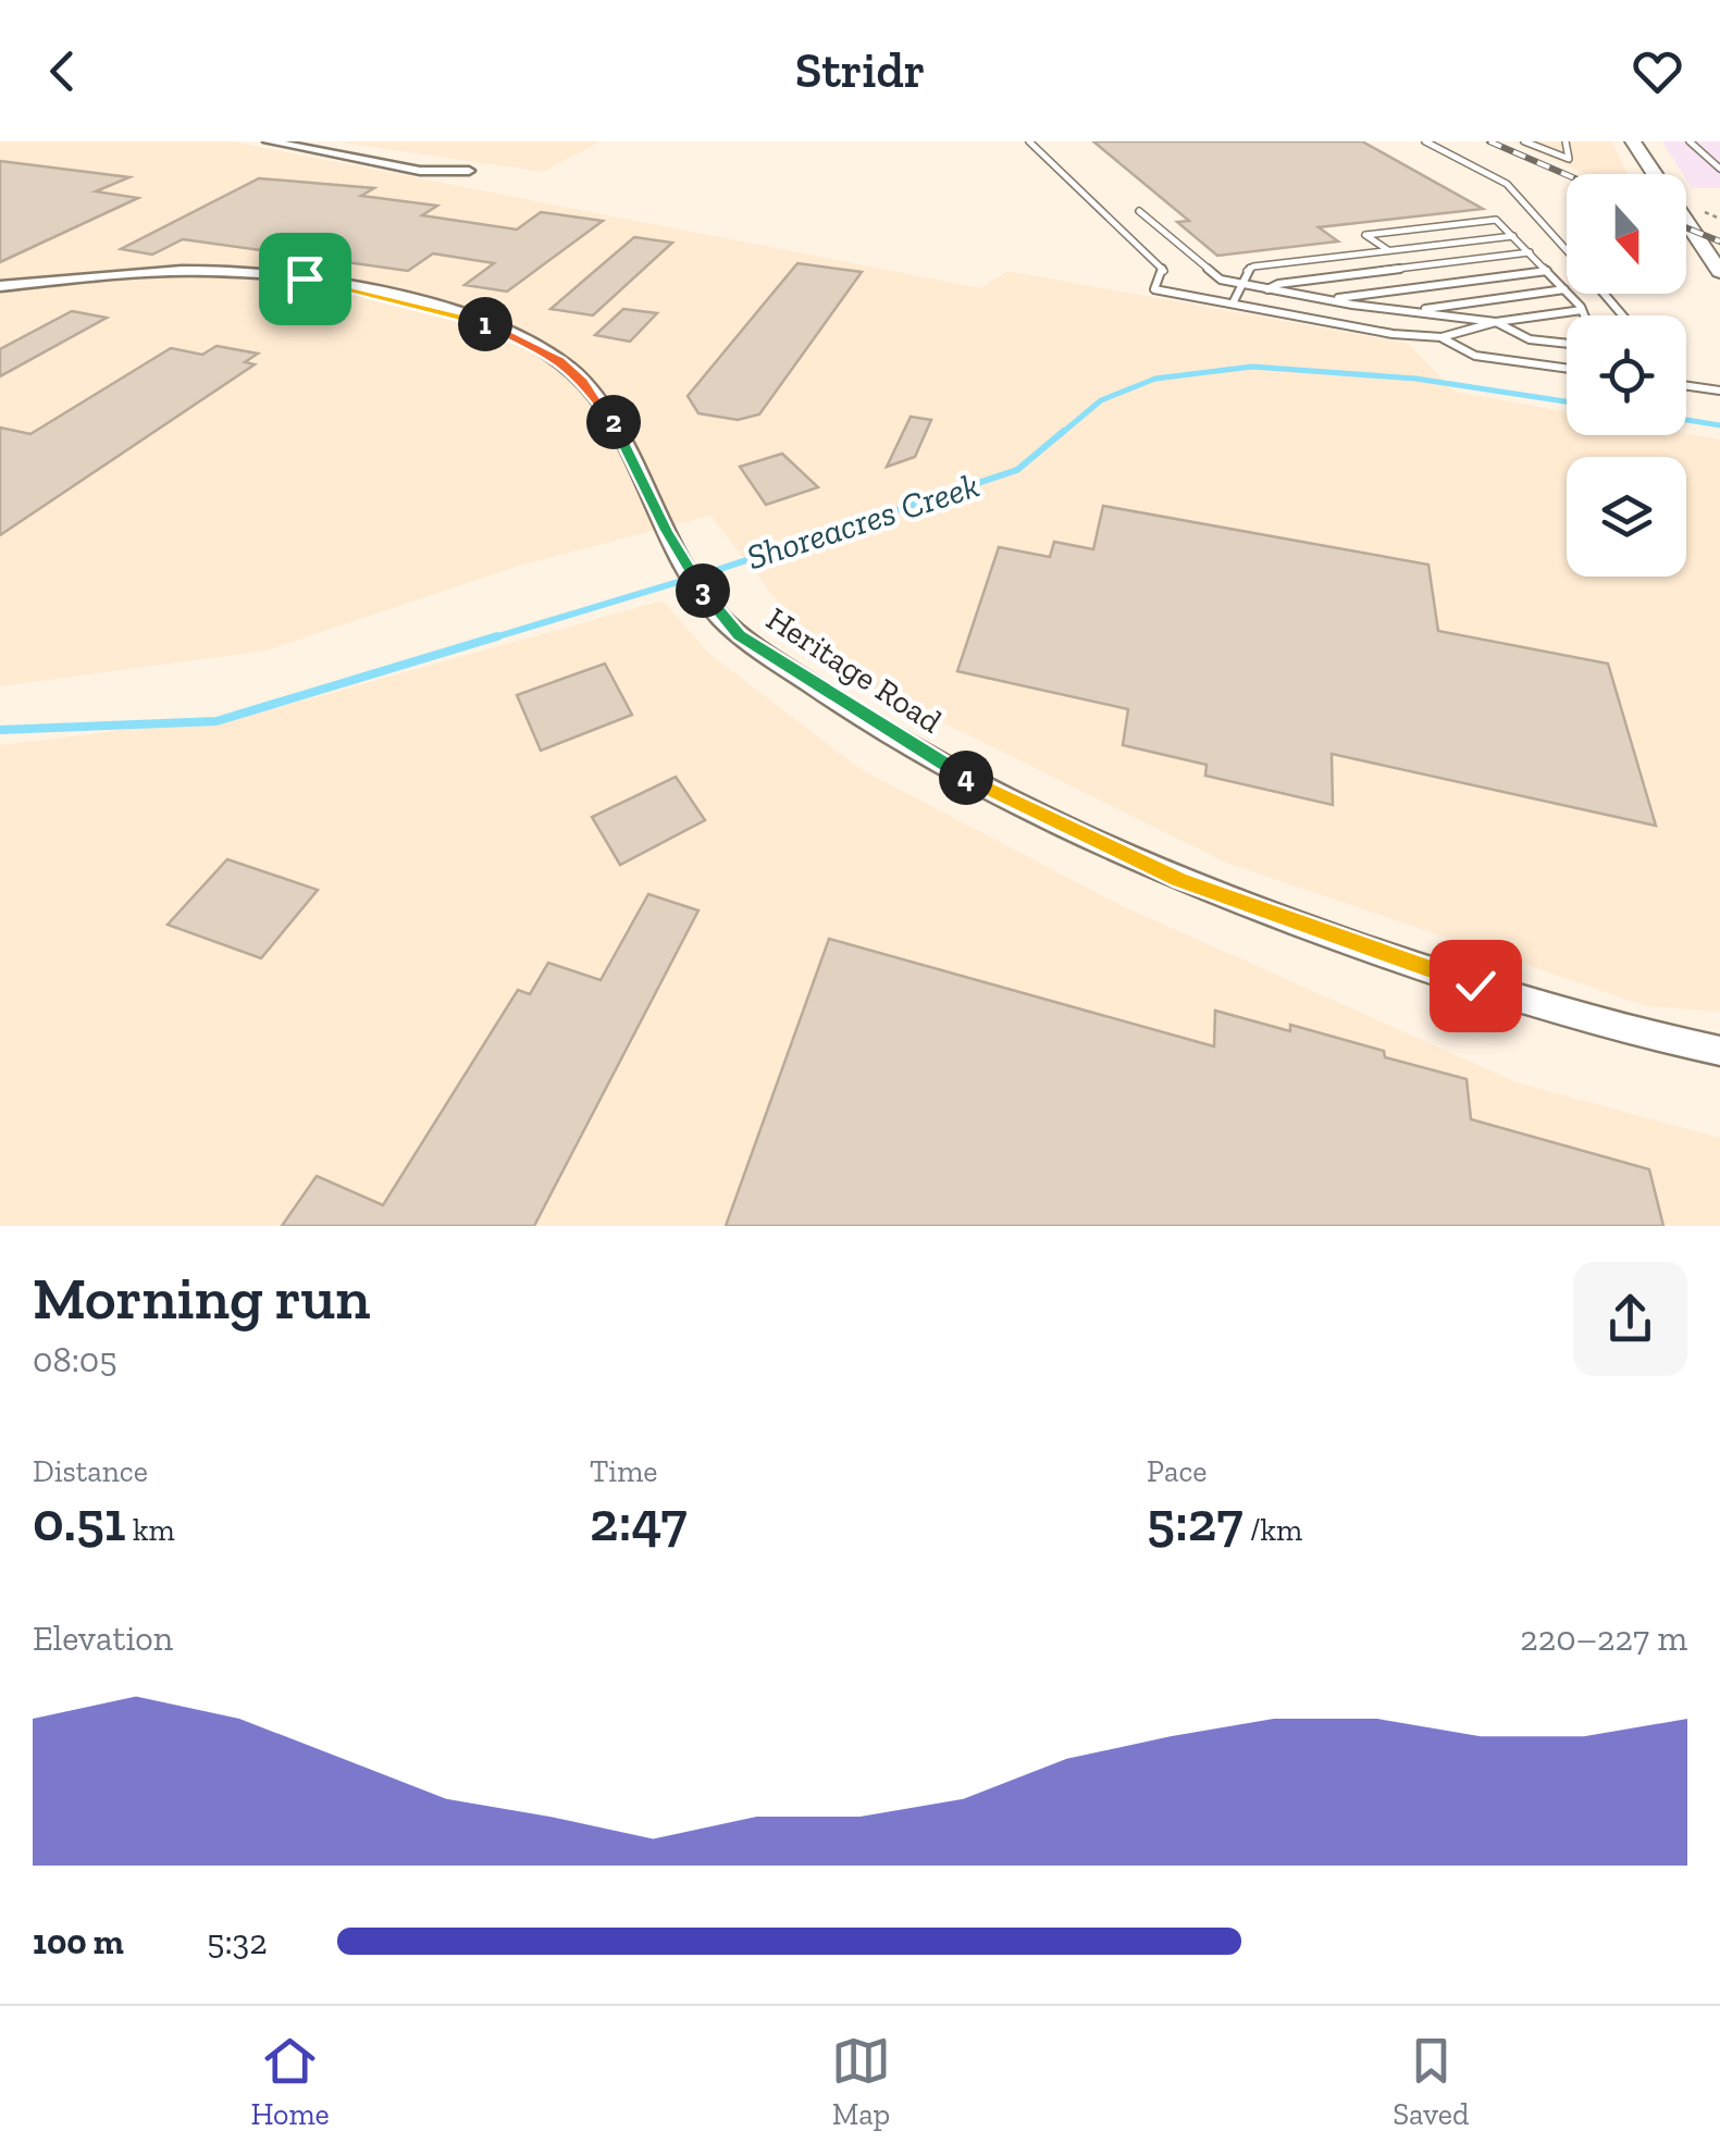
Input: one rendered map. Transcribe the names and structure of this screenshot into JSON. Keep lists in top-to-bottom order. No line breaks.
{"streets":{"street":["Heritage Road"]},"water":["Shoreacres Creek"],"north":"bottom","page":{"header":"Stridr","pins":["1","2","3","4"],"heading":["Morning run","08:05"],"stats":[["Distance","0.51 km"],["Time","2:47"],["Pace","5:27 /km"]],"chart":["Elevation","220–227 m"],"list":[{"name":"100 m","note":"5:32"}],"tabs":["Home","Map","Saved"]}}
